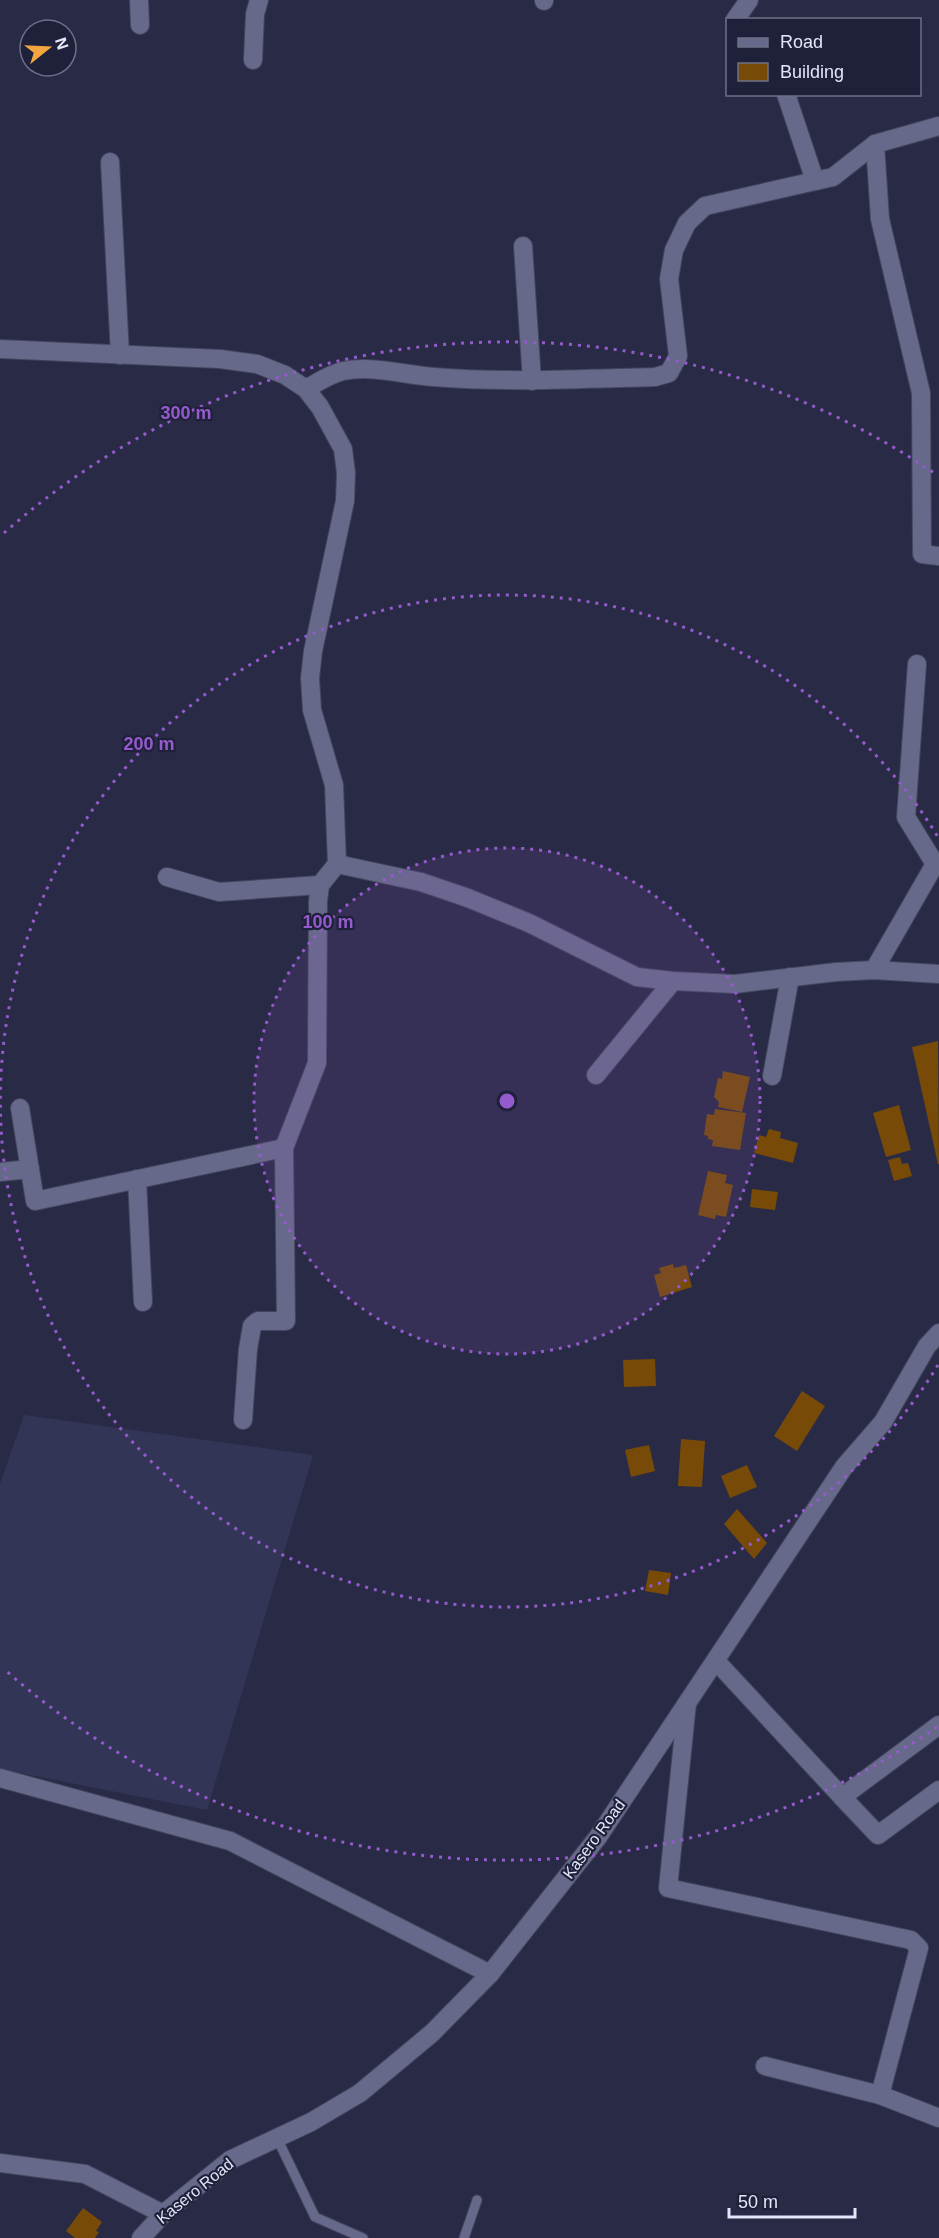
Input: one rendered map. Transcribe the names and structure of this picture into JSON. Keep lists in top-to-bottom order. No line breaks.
{"streets":{"street":["Kasero Road"]},"legend":["Road","Building"],"scale_bar":"50 m","north":"right","rings":["300 m","200 m","100 m"]}
